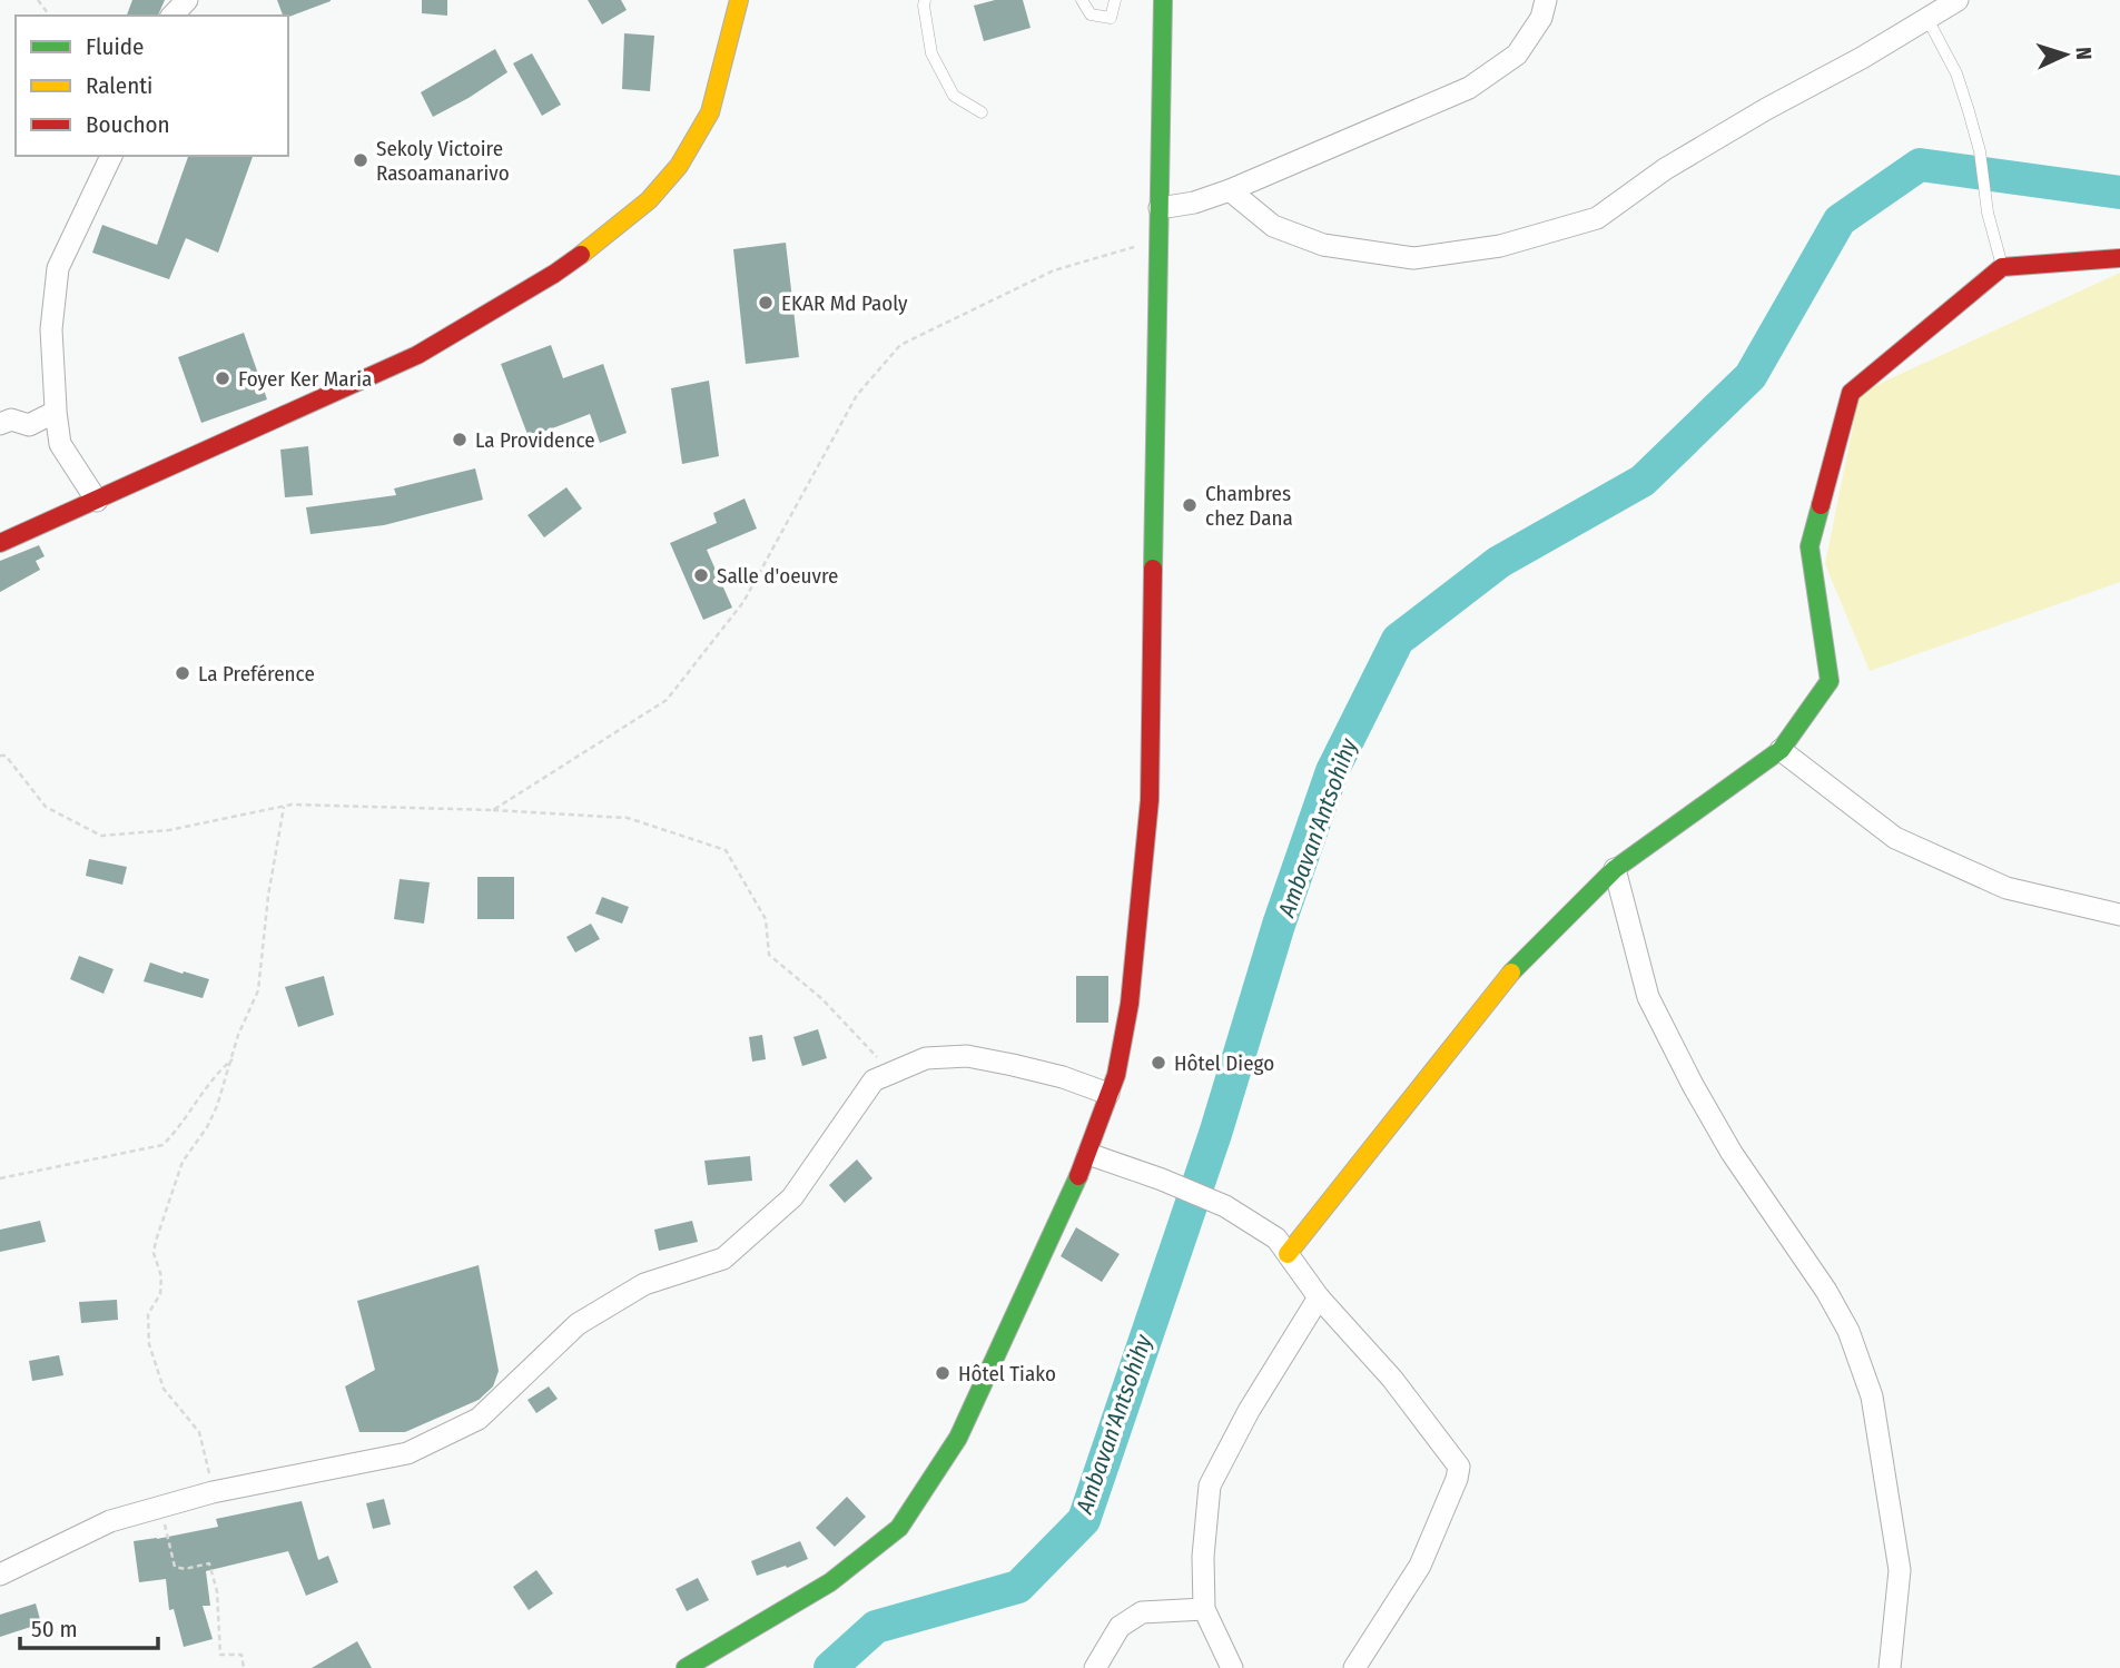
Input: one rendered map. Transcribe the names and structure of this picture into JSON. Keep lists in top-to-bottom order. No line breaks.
{"water":["Ambavan'Antsohihy"],"places":["Sekoly Victoire Rasoamanarivo","EKAR Md Paoly","Foyer Ker Maria","La Providence","Chambres chez Dana","Salle d'oeuvre","La Preférence","Hôtel Diego","Hôtel Tiako"],"legend":["Fluide","Ralenti","Bouchon"],"scale_bar":"50 m","north":"right"}
